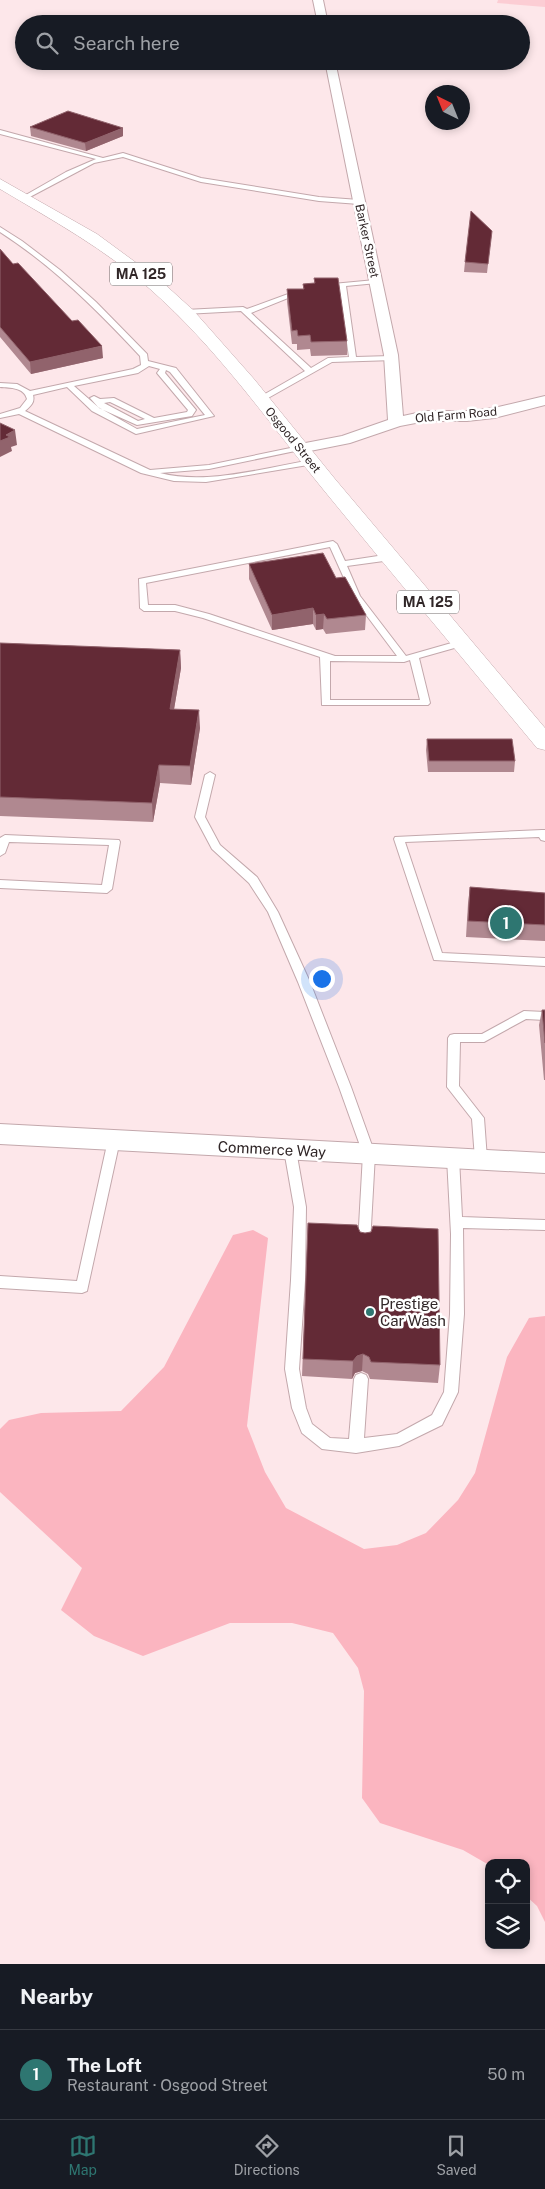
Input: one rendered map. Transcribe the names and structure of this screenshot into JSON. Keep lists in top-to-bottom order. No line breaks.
{"streets":{"highway":["MA 125","Osgood Street"],"street":["Barker Street","Old Farm Road","Commerce Way"]},"crossings":[["Barker Street","Old Farm Road"]],"places":["Prestige Car Wash"],"north":"top left","page":{"search":"Search here","pins":"1","heading":"Nearby","list":[{"mark":"1","name":"The Loft","note":"Restaurant · Osgood Street","value":"50 m"}],"nav":["Map","Directions","Saved"]}}
